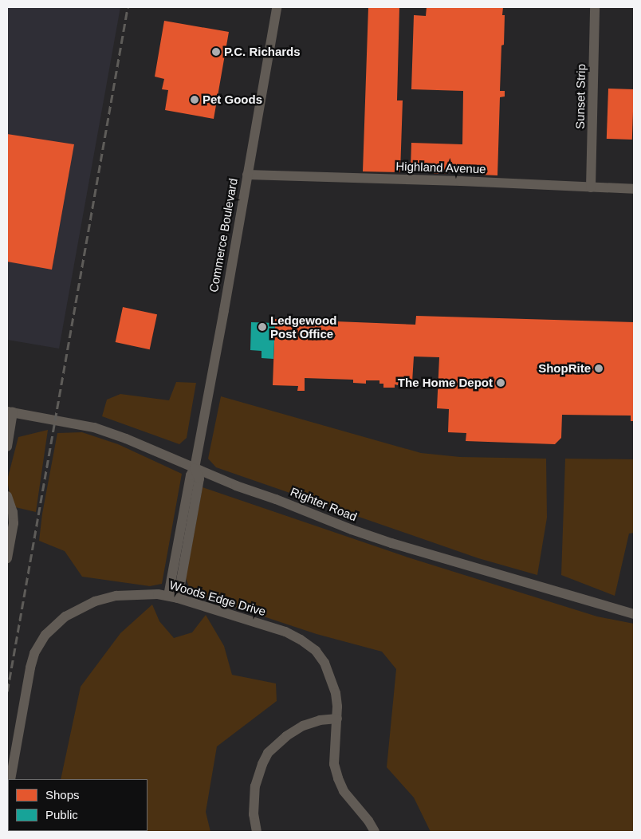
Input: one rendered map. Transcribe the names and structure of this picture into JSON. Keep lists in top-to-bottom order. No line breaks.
{"streets":{"street":["Sunset Strip","Highland Avenue","Commerce Boulevard","Righter Road","Woods Edge Drive"]},"crossings":[["Sunset Strip","Highland Avenue"],["Highland Avenue","Commerce Boulevard"],["Commerce Boulevard","Righter Road"],["Commerce Boulevard","Woods Edge Drive"]],"places":["P.C. Richards","Pet Goods","Ledgewood Post Office","ShopRite","The Home Depot"],"legend":["Shops","Public"]}
